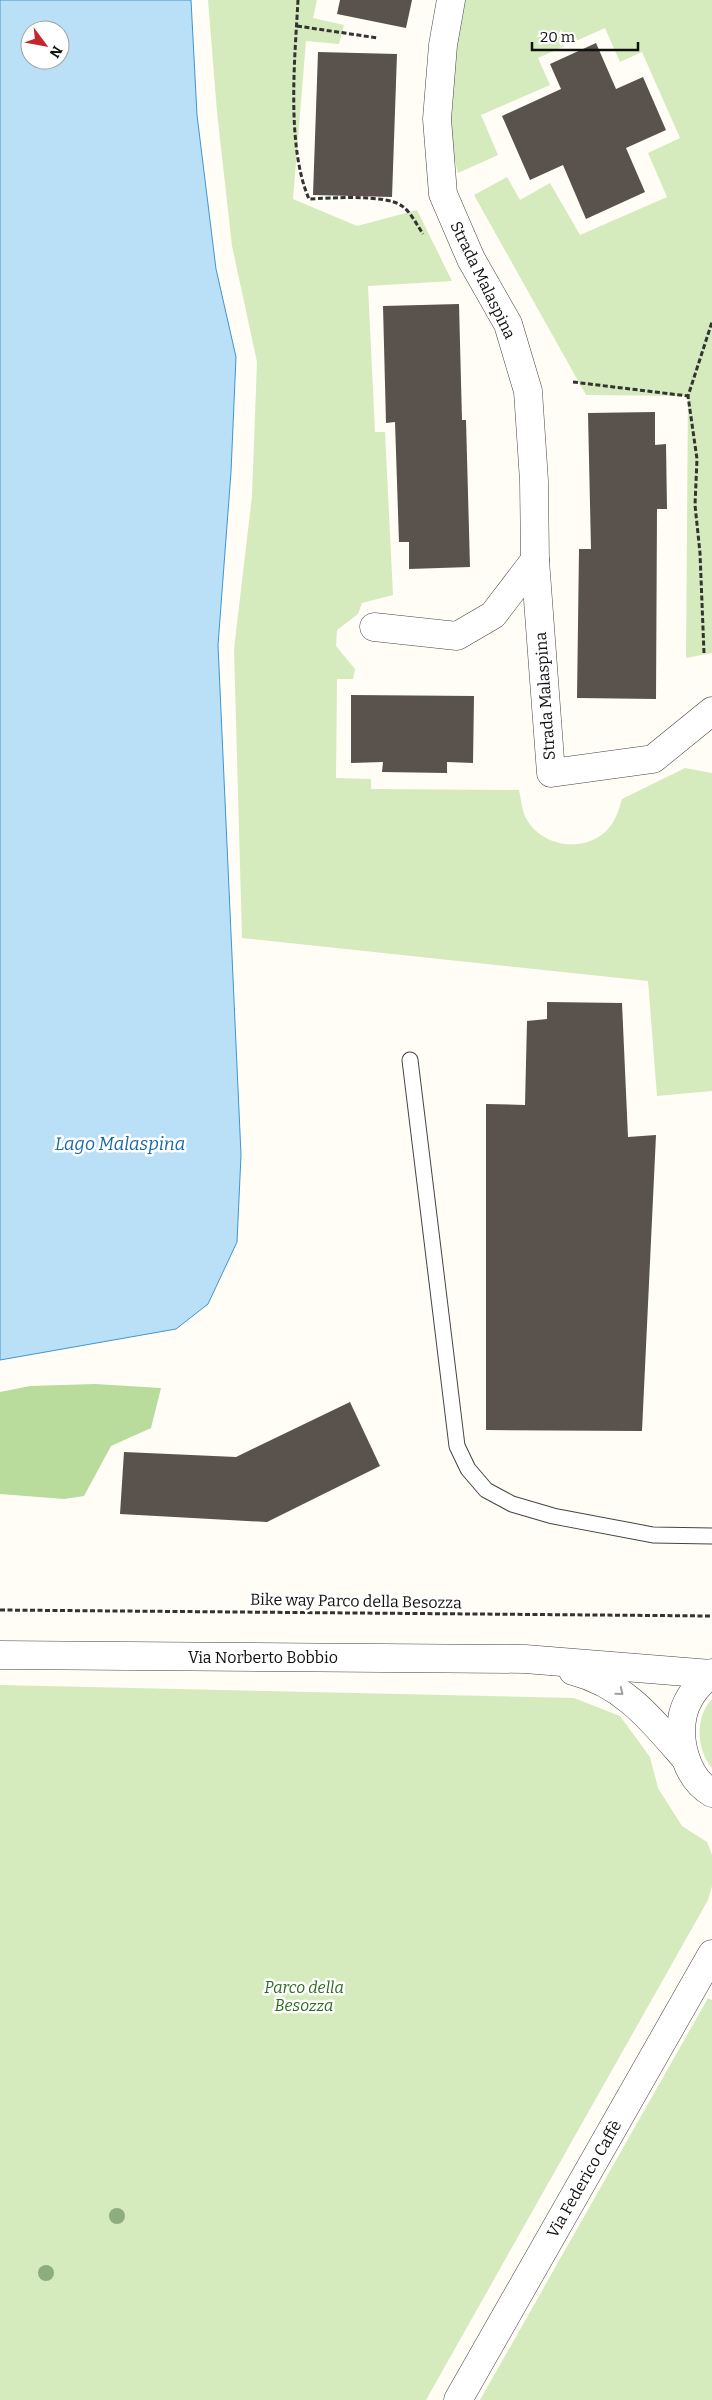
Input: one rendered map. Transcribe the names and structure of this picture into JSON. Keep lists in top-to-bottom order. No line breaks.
{"streets":{"street":["Strada Malaspina","Via Norberto Bobbio","Via Federico Caffè"],"path":["Bike way Parco della Besozza"]},"water":["Lago Malaspina"],"parks":["Parco della Besozza"],"scale_bar":"20 m","north":"bottom right"}
